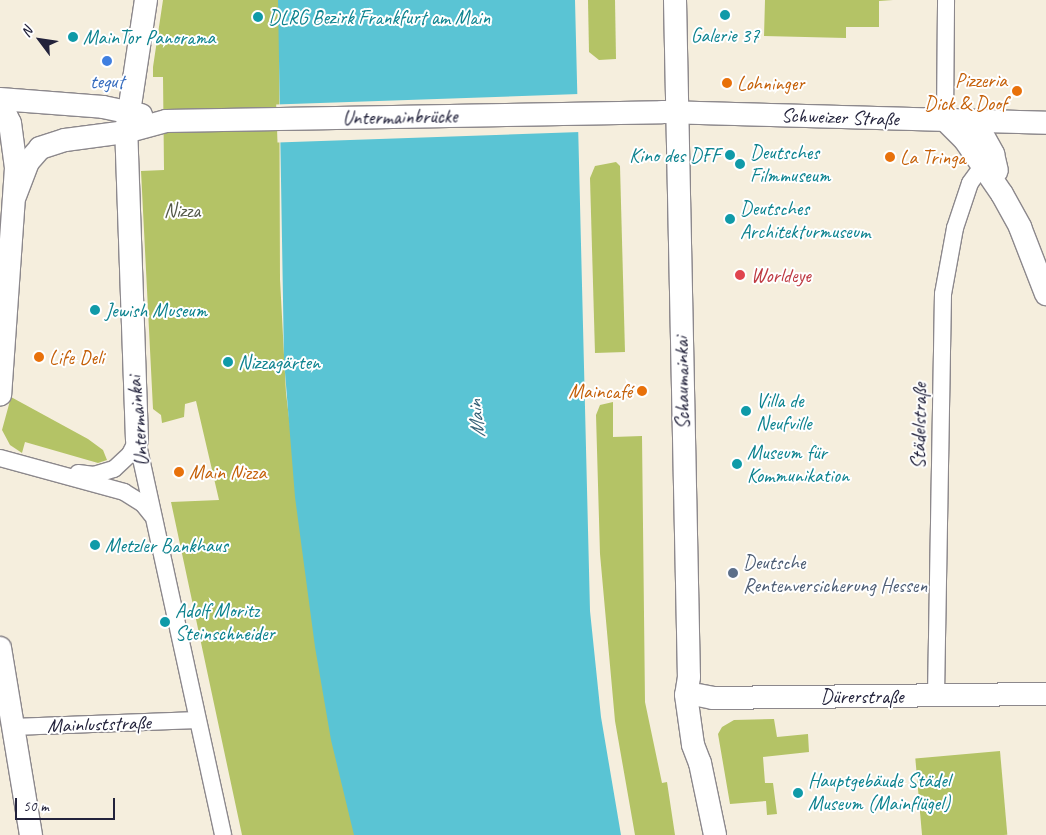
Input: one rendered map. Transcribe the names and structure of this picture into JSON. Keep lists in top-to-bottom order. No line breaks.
{"streets":{"main road":["Untermainbrücke","Schweizer Straße","Schaumainkai","Untermainkai","Dürerstraße"],"street":["Städelstraße","Mainluststraße"]},"crossings":[["Untermainbrücke","Schweizer Straße"],["Untermainbrücke","Untermainkai"],["Schweizer Straße","Schaumainkai"],["Schaumainkai","Dürerstraße"],["Untermainkai","Mainluststraße"],["Städelstraße","Dürerstraße"]],"water":["Main"],"parks":["Nizza"],"places":["Galerie 37","DLRG Bezirk Frankfurt am Main","MainTor Panorama","tegut","Lohninger","Pizzeria Dick & Doof","Kino des DFF","La Tringa","Deutsches Filmmuseum","Deutsches Architekturmuseum","Worldeye","Jewish Museum","Life Deli","Nizzagärten","Maincafé","Villa de Neufville","Museum für Kommunikation","Main Nizza","Metzler Bankhaus","Deutsche Rentenversicherung Hessen","Adolf Moritz Steinschneider","Hauptgebäude Städel Museum (Mainflügel)"],"scale_bar":"50 m","north":"top left"}
